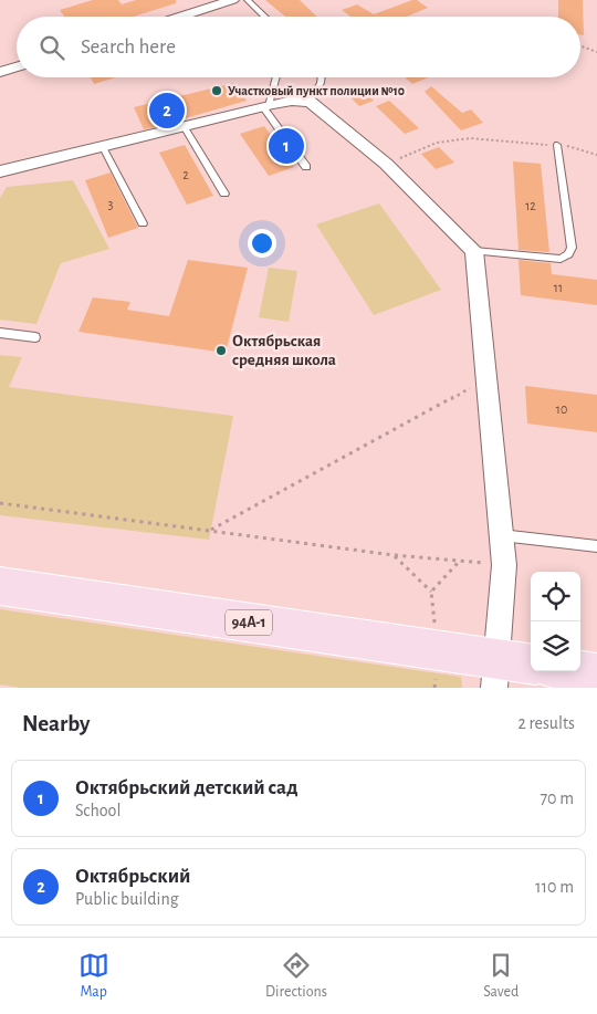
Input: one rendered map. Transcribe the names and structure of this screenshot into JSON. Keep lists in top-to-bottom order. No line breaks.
{"streets":{"main road":["94А-1"]},"places":["Участковый пункт полиции №10","Октябрьская средняя школа"],"house_numbers":["2","3","12","11","10"],"page":{"search":"Search here","pins":["2","1"],"heading":["Nearby","2 results"],"list":[{"mark":"1","name":"Октябрьский детский сад","note":"School","value":"70 m"},{"mark":"2","name":"Октябрьский","note":"Public building","value":"110 m"}],"nav":["Map","Directions","Saved"]}}
